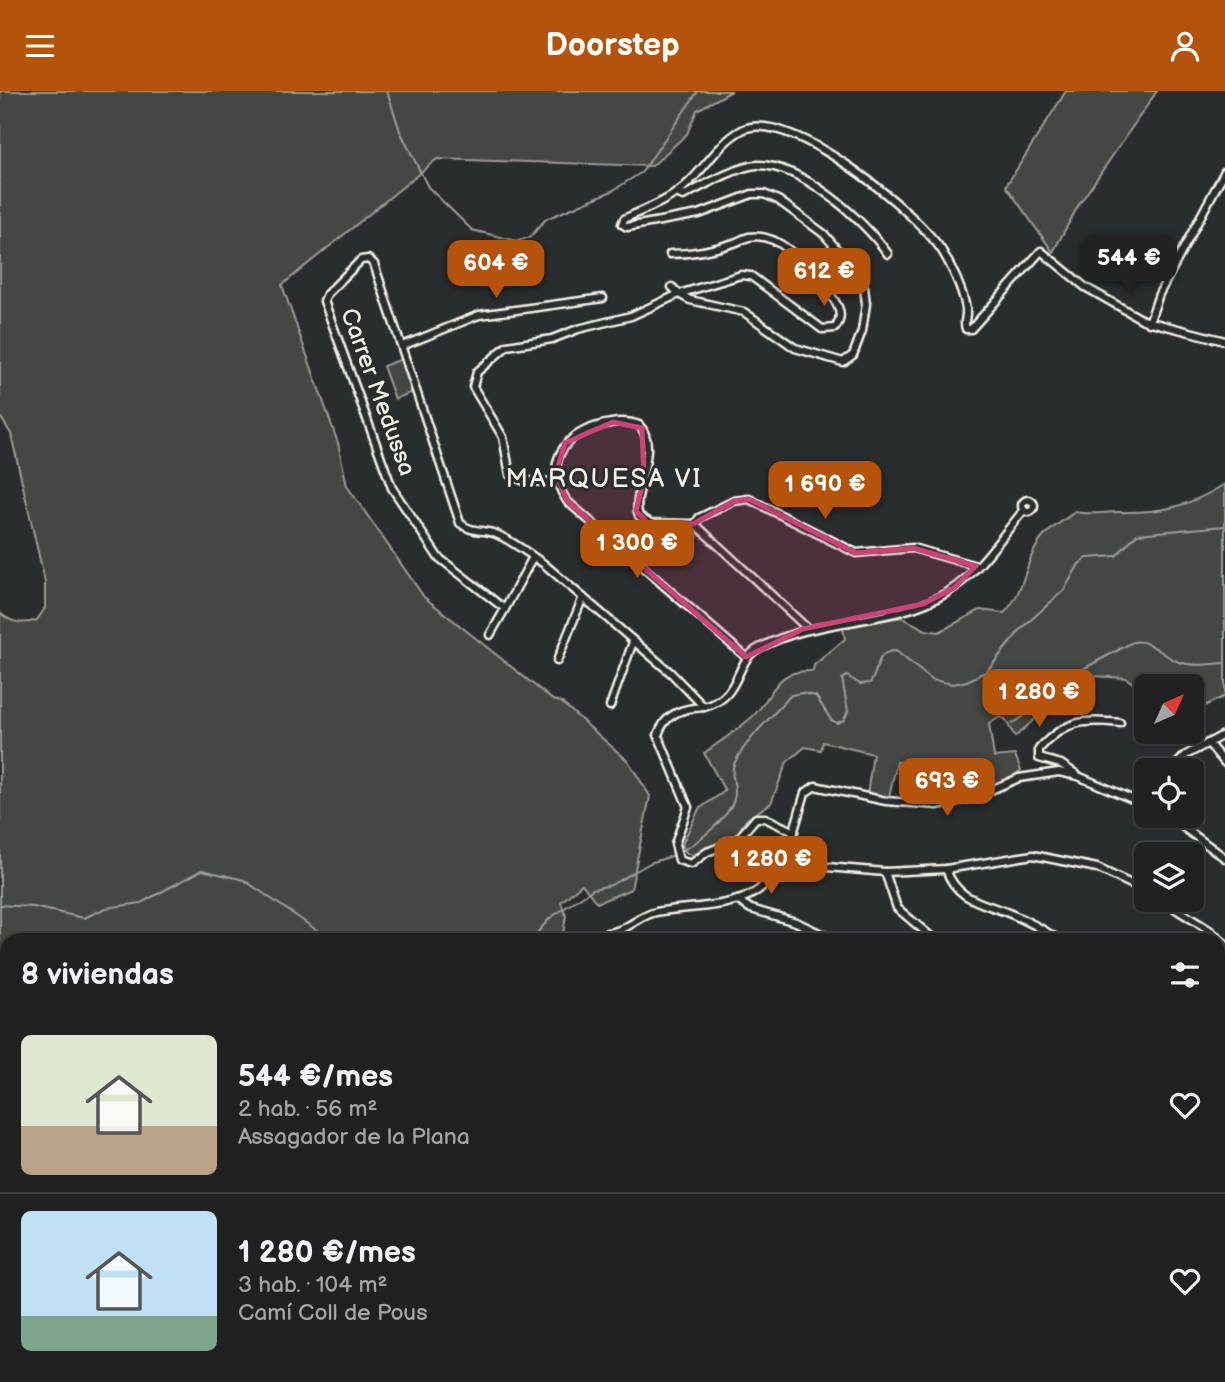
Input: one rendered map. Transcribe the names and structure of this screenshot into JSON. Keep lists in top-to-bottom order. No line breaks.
{"streets":{"street":["Carrer Medussa"]},"districts":["MARQUESA VI"],"north":"top right","page":{"header":"Doorstep","price":["544 €","604 €","612 €","1 690 €","1 300 €","1 280 €","693 €","1 280 €"],"heading":"8 viviendas","list":[{"name":"544 €/mes","note":"2 hab. · 56 m² · Assagador de la Plana"},{"name":"1 280 €/mes","note":"3 hab. · 104 m² · Camí Coll de Pous"}]}}
